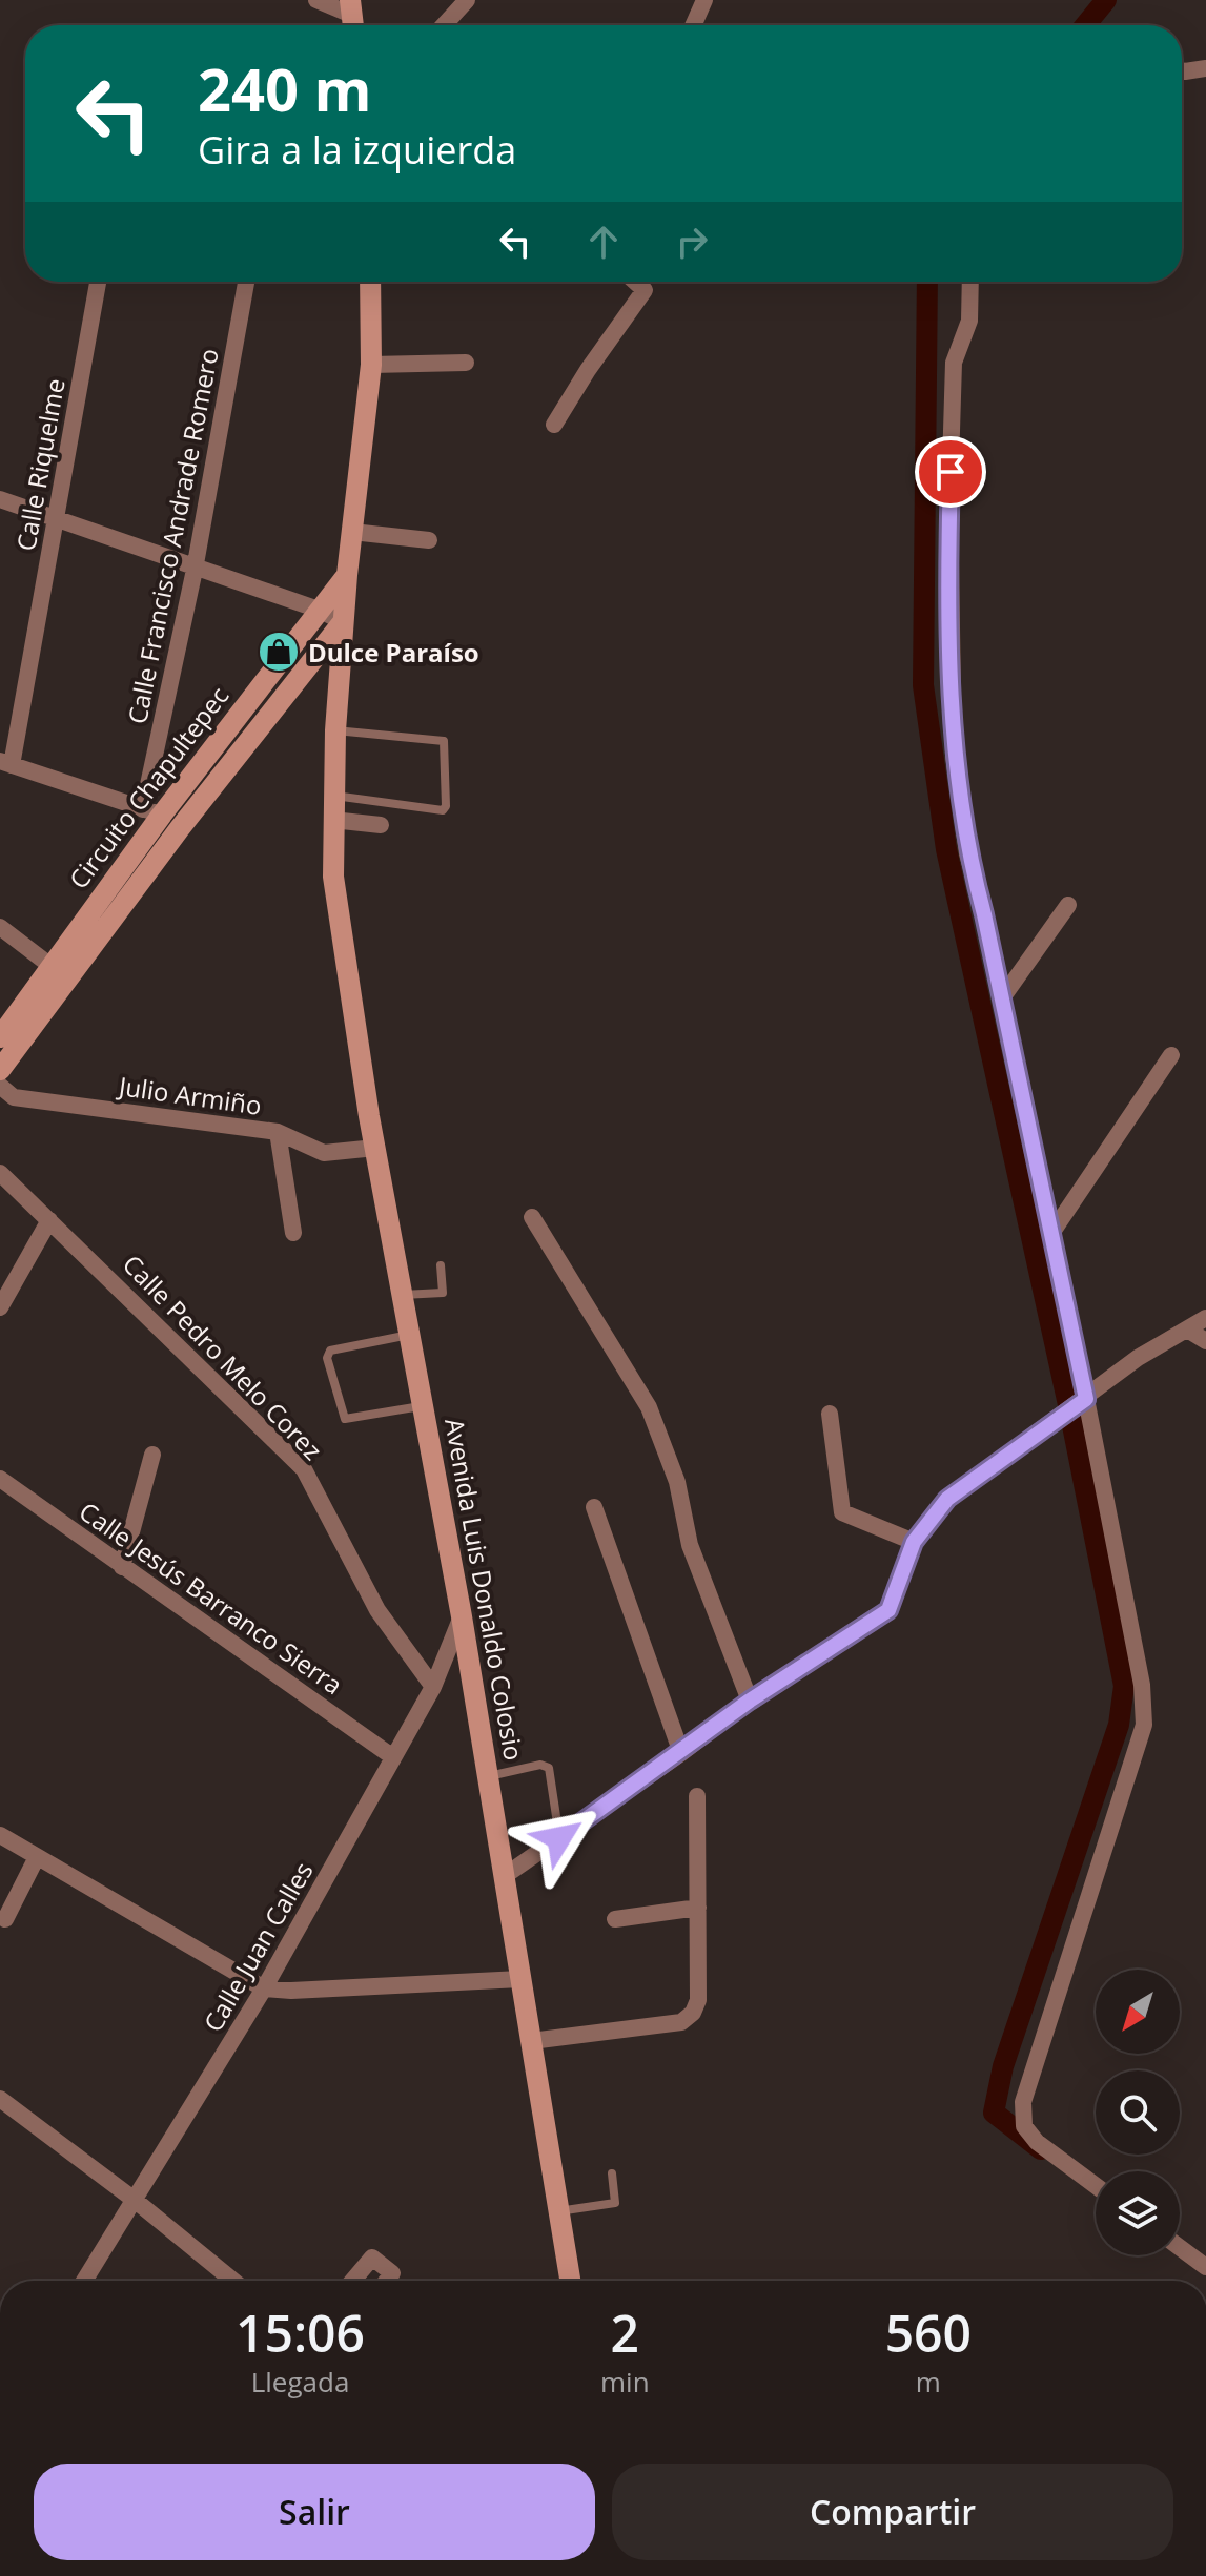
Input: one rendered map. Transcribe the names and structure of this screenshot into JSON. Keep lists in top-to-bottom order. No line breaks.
{"streets":{"main road":["Circuito Chapultepec","Avenida Luis Donaldo Colosio"],"street":["Calle Riquelme","Calle Francisco Andrade Romero","Julio Armiño","Calle Pedro Melo Corez","Calle Jesús Barranco Sierra","Calle Juan Calles"]},"crossings":[["Calle Francisco Andrade Romero","Circuito Chapultepec"],["Circuito Chapultepec","Avenida Luis Donaldo Colosio"],["Julio Armiño","Avenida Luis Donaldo Colosio"],["Calle Pedro Melo Corez","Calle Juan Calles"],["Avenida Luis Donaldo Colosio","Calle Juan Calles"],["Calle Jesús Barranco Sierra","Calle Juan Calles"]],"places":{"shop":["Dulce Paraíso"]},"north":"bottom left","page":{"turn":["240 m","Gira a la izquierda"],"eta":["15:06","Llegada","2","min","560","m"],"buttons":["Salir","Compartir"]}}
